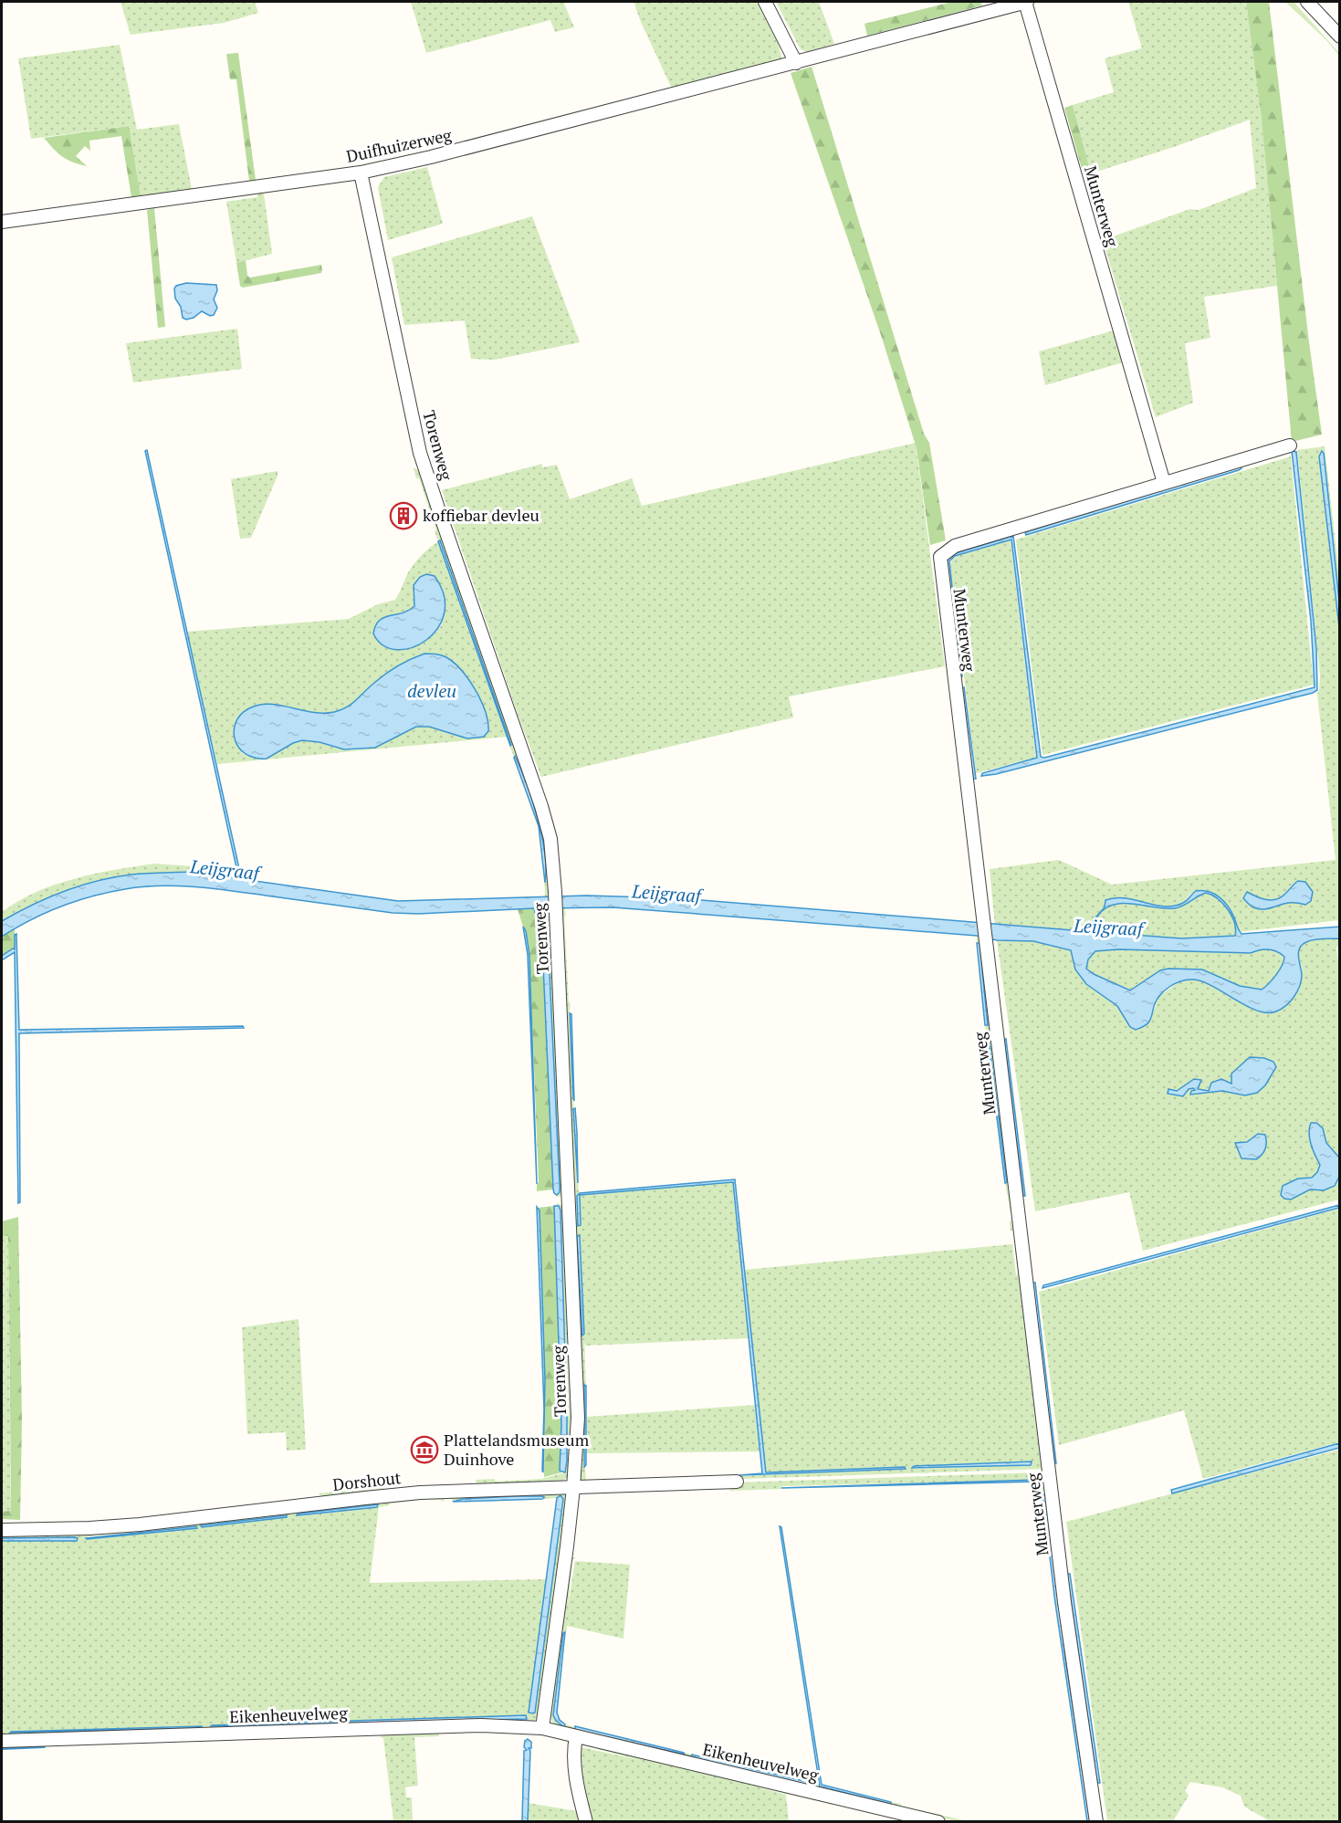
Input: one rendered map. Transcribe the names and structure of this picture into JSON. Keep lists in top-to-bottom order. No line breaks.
{"streets":{"street":["Duifhuizerweg","Munterweg","Torenweg","Dorshout","Eikenheuvelweg"]},"crossings":[["Duifhuizerweg","Munterweg"],["Duifhuizerweg","Torenweg"],["Torenweg","Dorshout"],["Torenweg","Eikenheuvelweg"]],"water":["devleu","Leijgraaf"],"places":{"building":["koffiebar devleu"],"museum":["Plattelandsmuseum Duinhove"]}}
